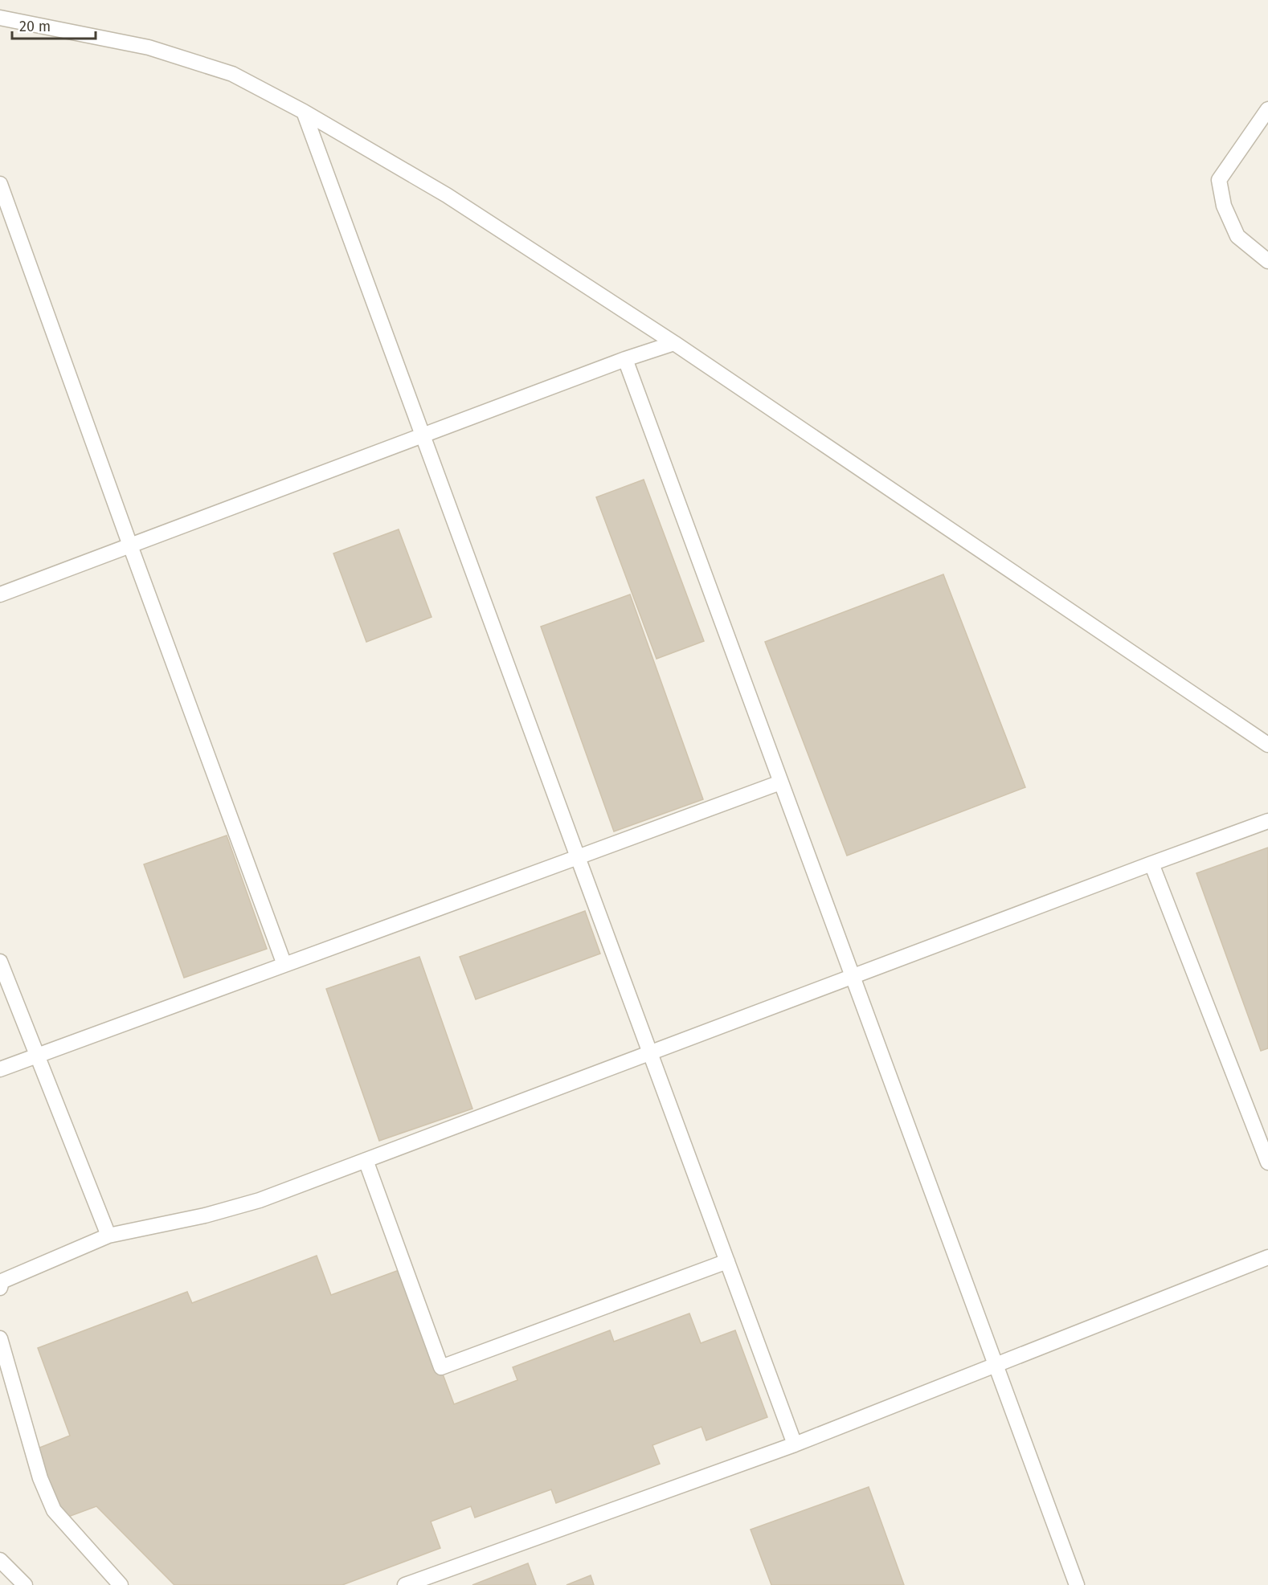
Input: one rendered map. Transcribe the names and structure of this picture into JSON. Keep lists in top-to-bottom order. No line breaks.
{"scale_bar":"20 m"}
